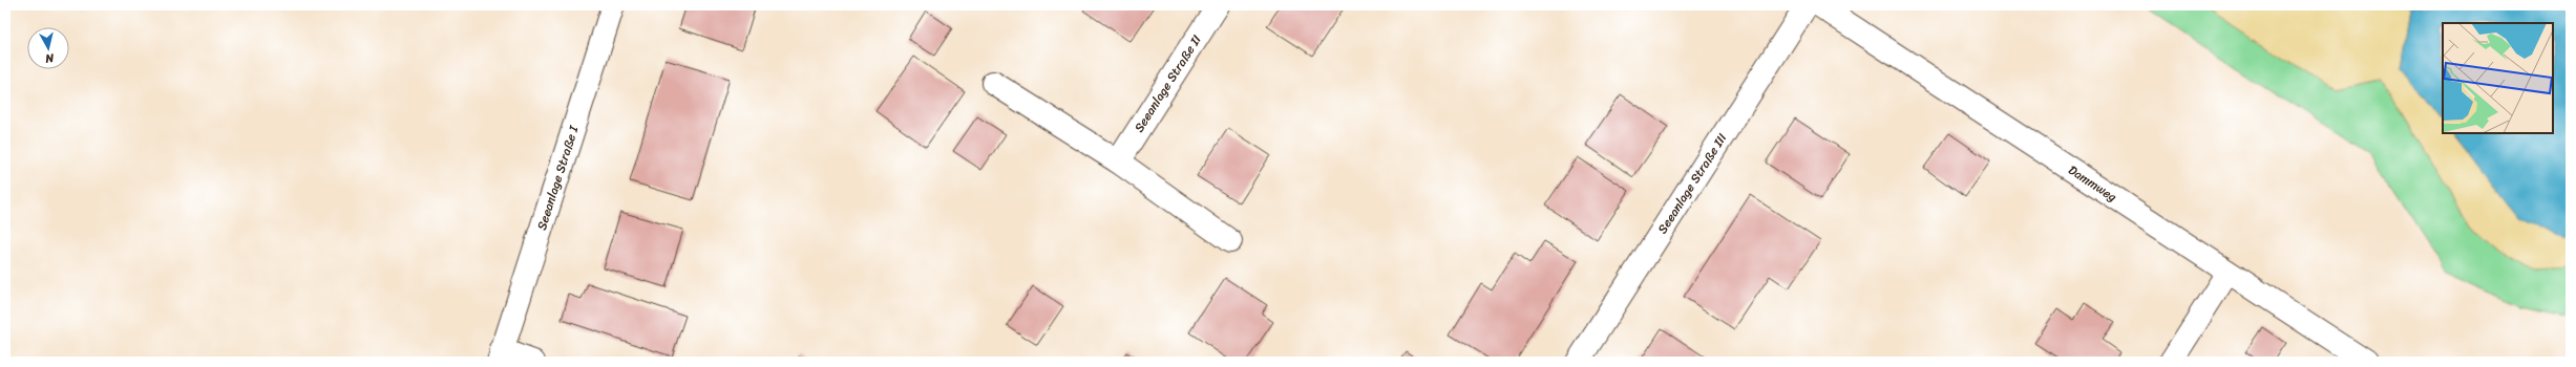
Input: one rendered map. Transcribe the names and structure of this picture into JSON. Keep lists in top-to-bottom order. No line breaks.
{"streets":{"street":["Seeanlage Straße II","Seeanlage Straße I","Seeanlage Straße III","Dammweg"]},"north":"bottom"}
